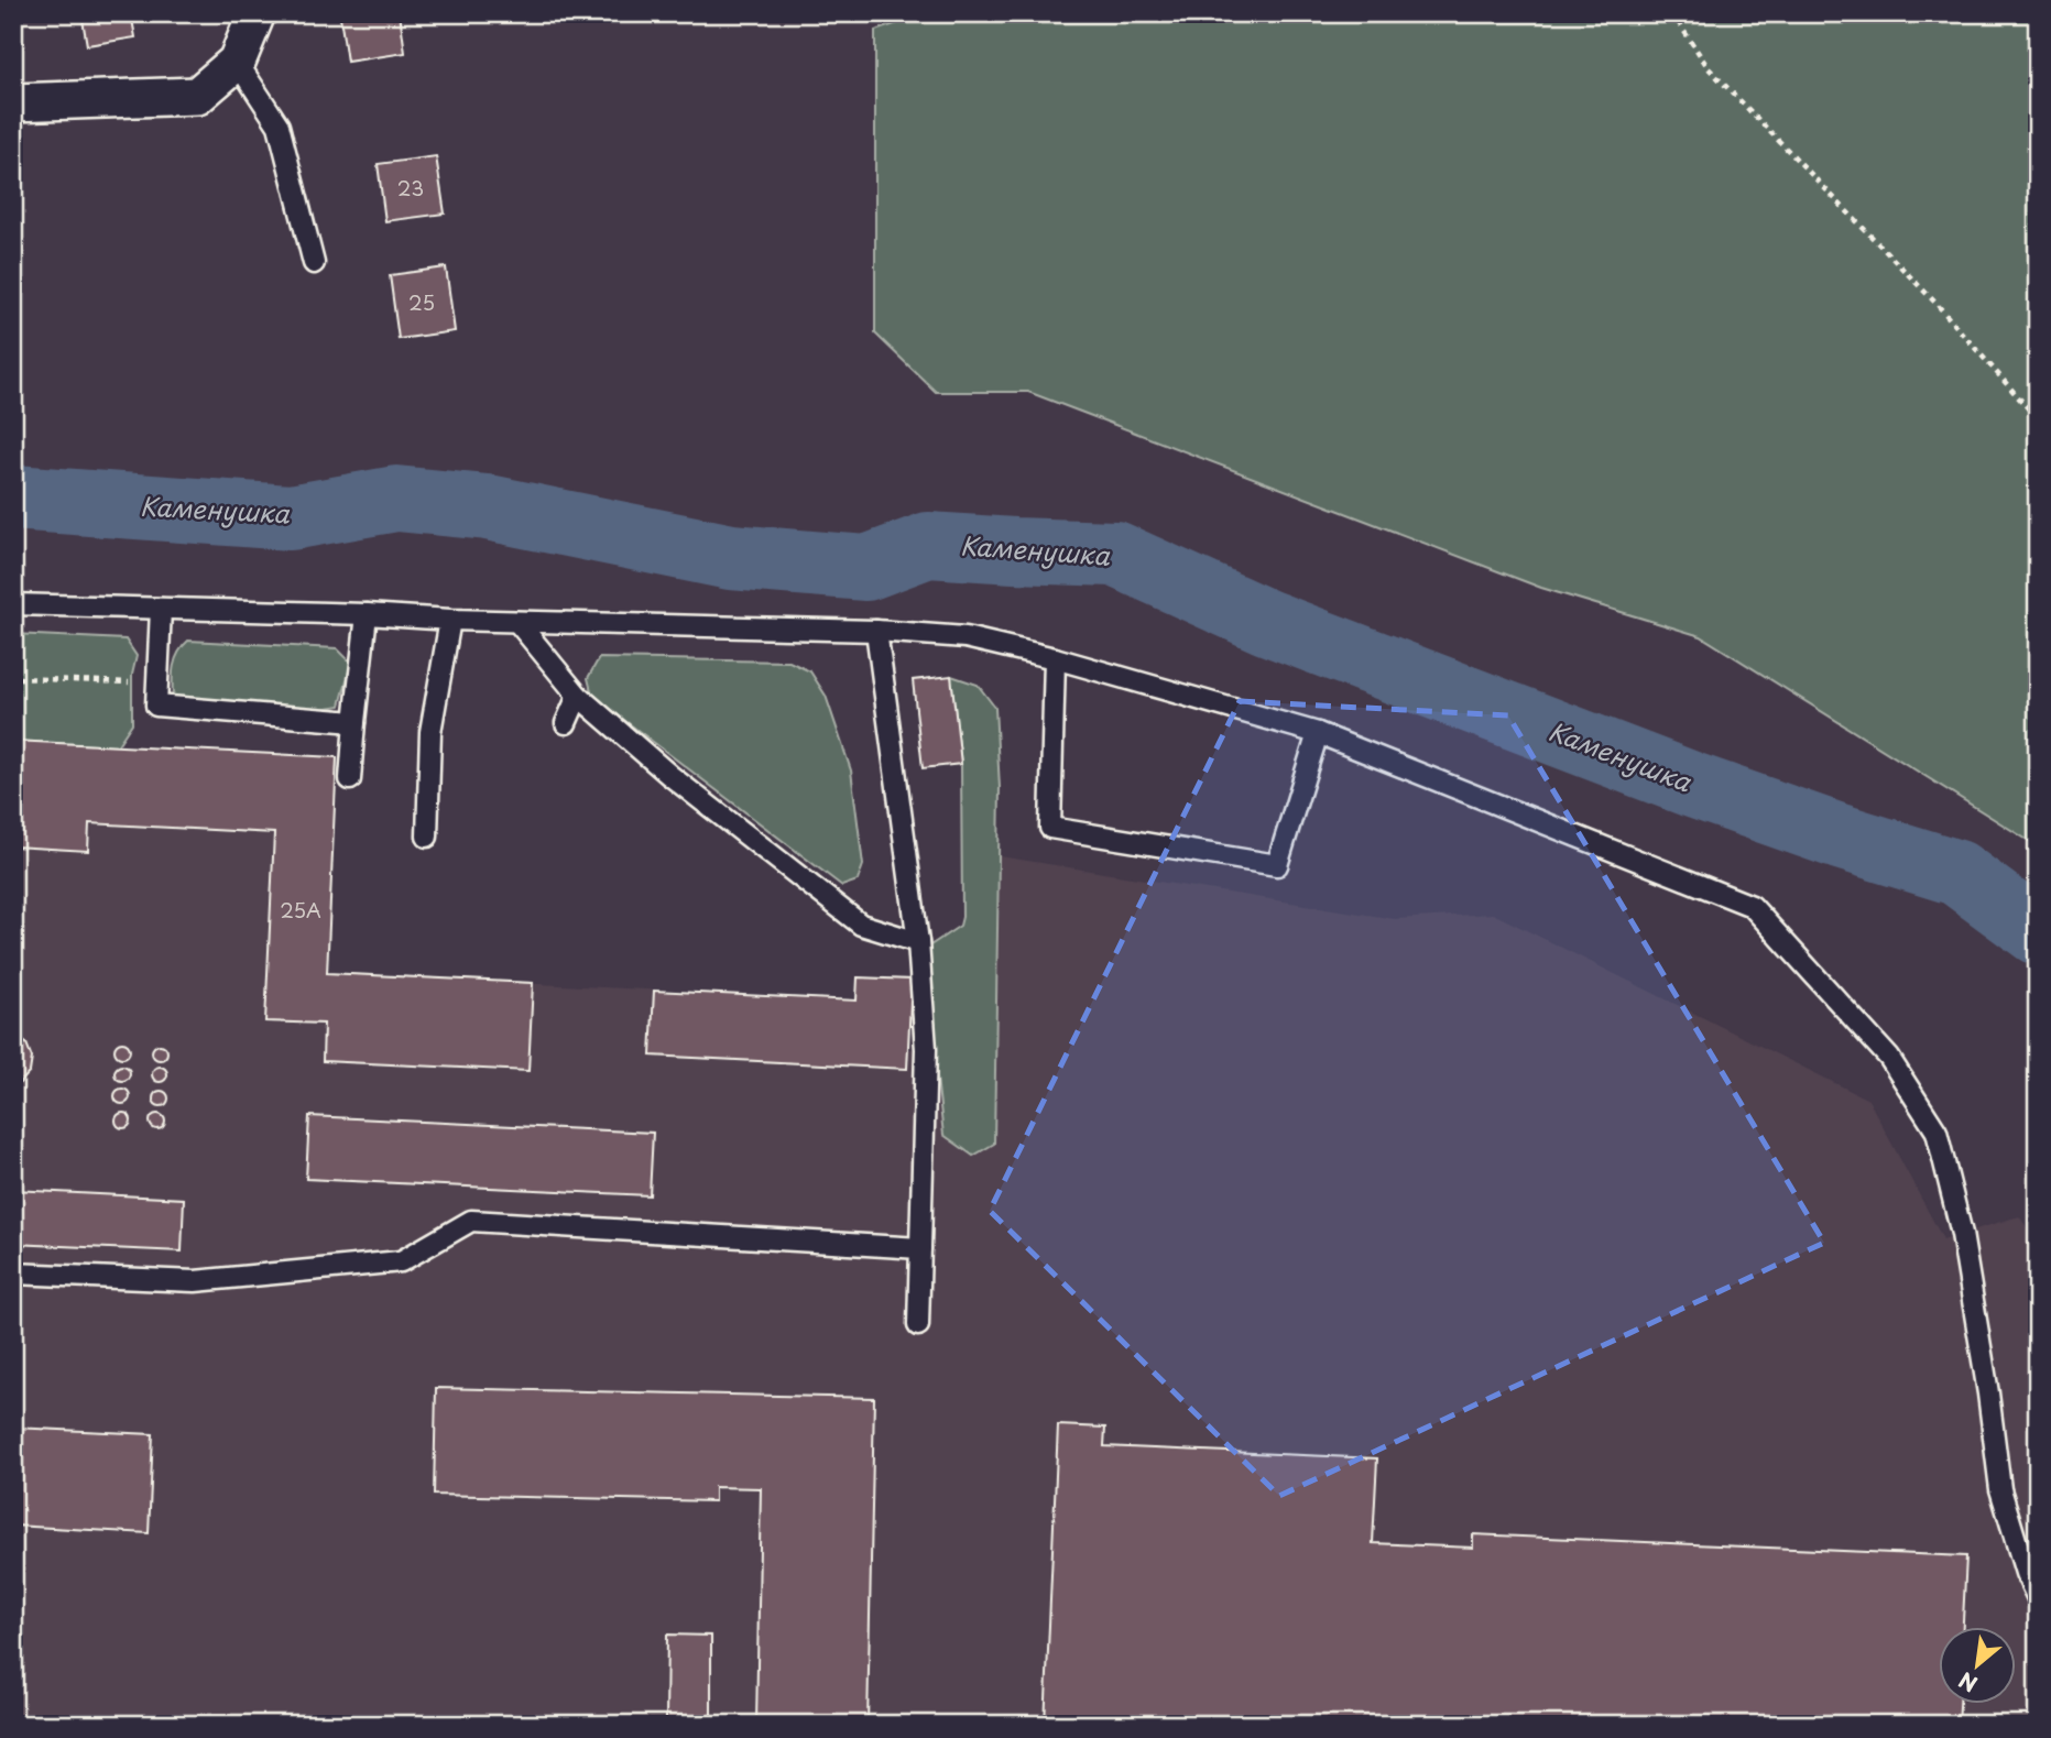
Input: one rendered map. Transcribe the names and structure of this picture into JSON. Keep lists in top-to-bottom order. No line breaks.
{"water":["Каменушка"],"house_numbers":["23","25","25А"],"north":"bottom left"}
